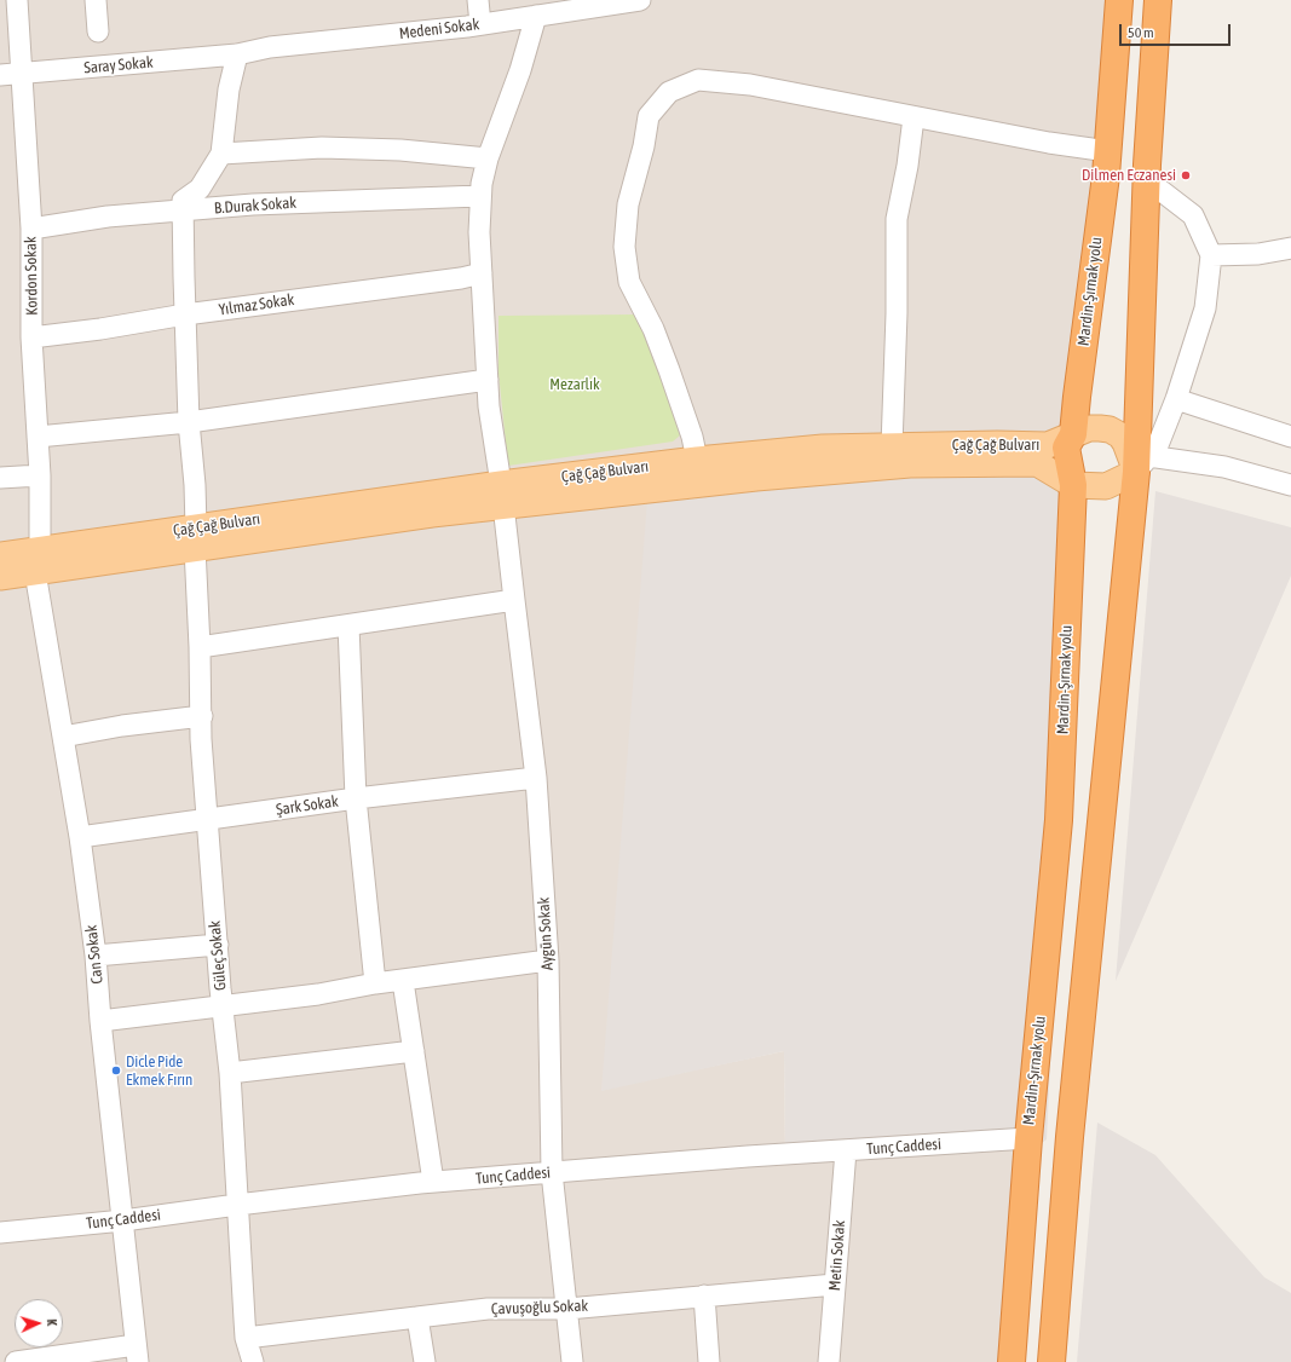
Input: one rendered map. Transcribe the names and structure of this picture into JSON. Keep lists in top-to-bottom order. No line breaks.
{"streets":{"highway":["Mardin-Şırnak yolu"],"main road":["Çağ Çağ Bulvarı"],"street":["Medeni Sokak","Saray Sokak","B.Durak Sokak","Kordon Sokak","Yılmaz Sokak","Şark Sokak","Aygün Sokak","Can Sokak","Güleç Sokak","Tunç Caddesi","Metin Sokak","Çavuşoğlu Sokak"]},"crossings":[["Medeni Sokak","Saray Sokak"],["Medeni Sokak","Aygün Sokak"],["Saray Sokak","Kordon Sokak"],["B.Durak Sokak","Kordon Sokak"],["B.Durak Sokak","Aygün Sokak"],["B.Durak Sokak","Güleç Sokak"],["Kordon Sokak","Yılmaz Sokak"],["Kordon Sokak","Çağ Çağ Bulvarı"],["Kordon Sokak","Can Sokak"],["Mardin-Şırnak yolu","Çağ Çağ Bulvarı"],["Mardin-Şırnak yolu","Tunç Caddesi"],["Yılmaz Sokak","Aygün Sokak"],["Yılmaz Sokak","Güleç Sokak"],["Çağ Çağ Bulvarı","Aygün Sokak"],["Çağ Çağ Bulvarı","Can Sokak"],["Çağ Çağ Bulvarı","Güleç Sokak"],["Şark Sokak","Aygün Sokak"],["Şark Sokak","Can Sokak"],["Şark Sokak","Güleç Sokak"],["Aygün Sokak","Tunç Caddesi"],["Aygün Sokak","Çavuşoğlu Sokak"],["Can Sokak","Tunç Caddesi"],["Güleç Sokak","Tunç Caddesi"],["Güleç Sokak","Çavuşoğlu Sokak"],["Tunç Caddesi","Metin Sokak"],["Metin Sokak","Çavuşoğlu Sokak"]],"parks":["Mezarlık"],"places":["Dilmen Eczanesi","Dicle Pide Ekmek Fırın"],"scale_bar":"50 m","north":"right"}
